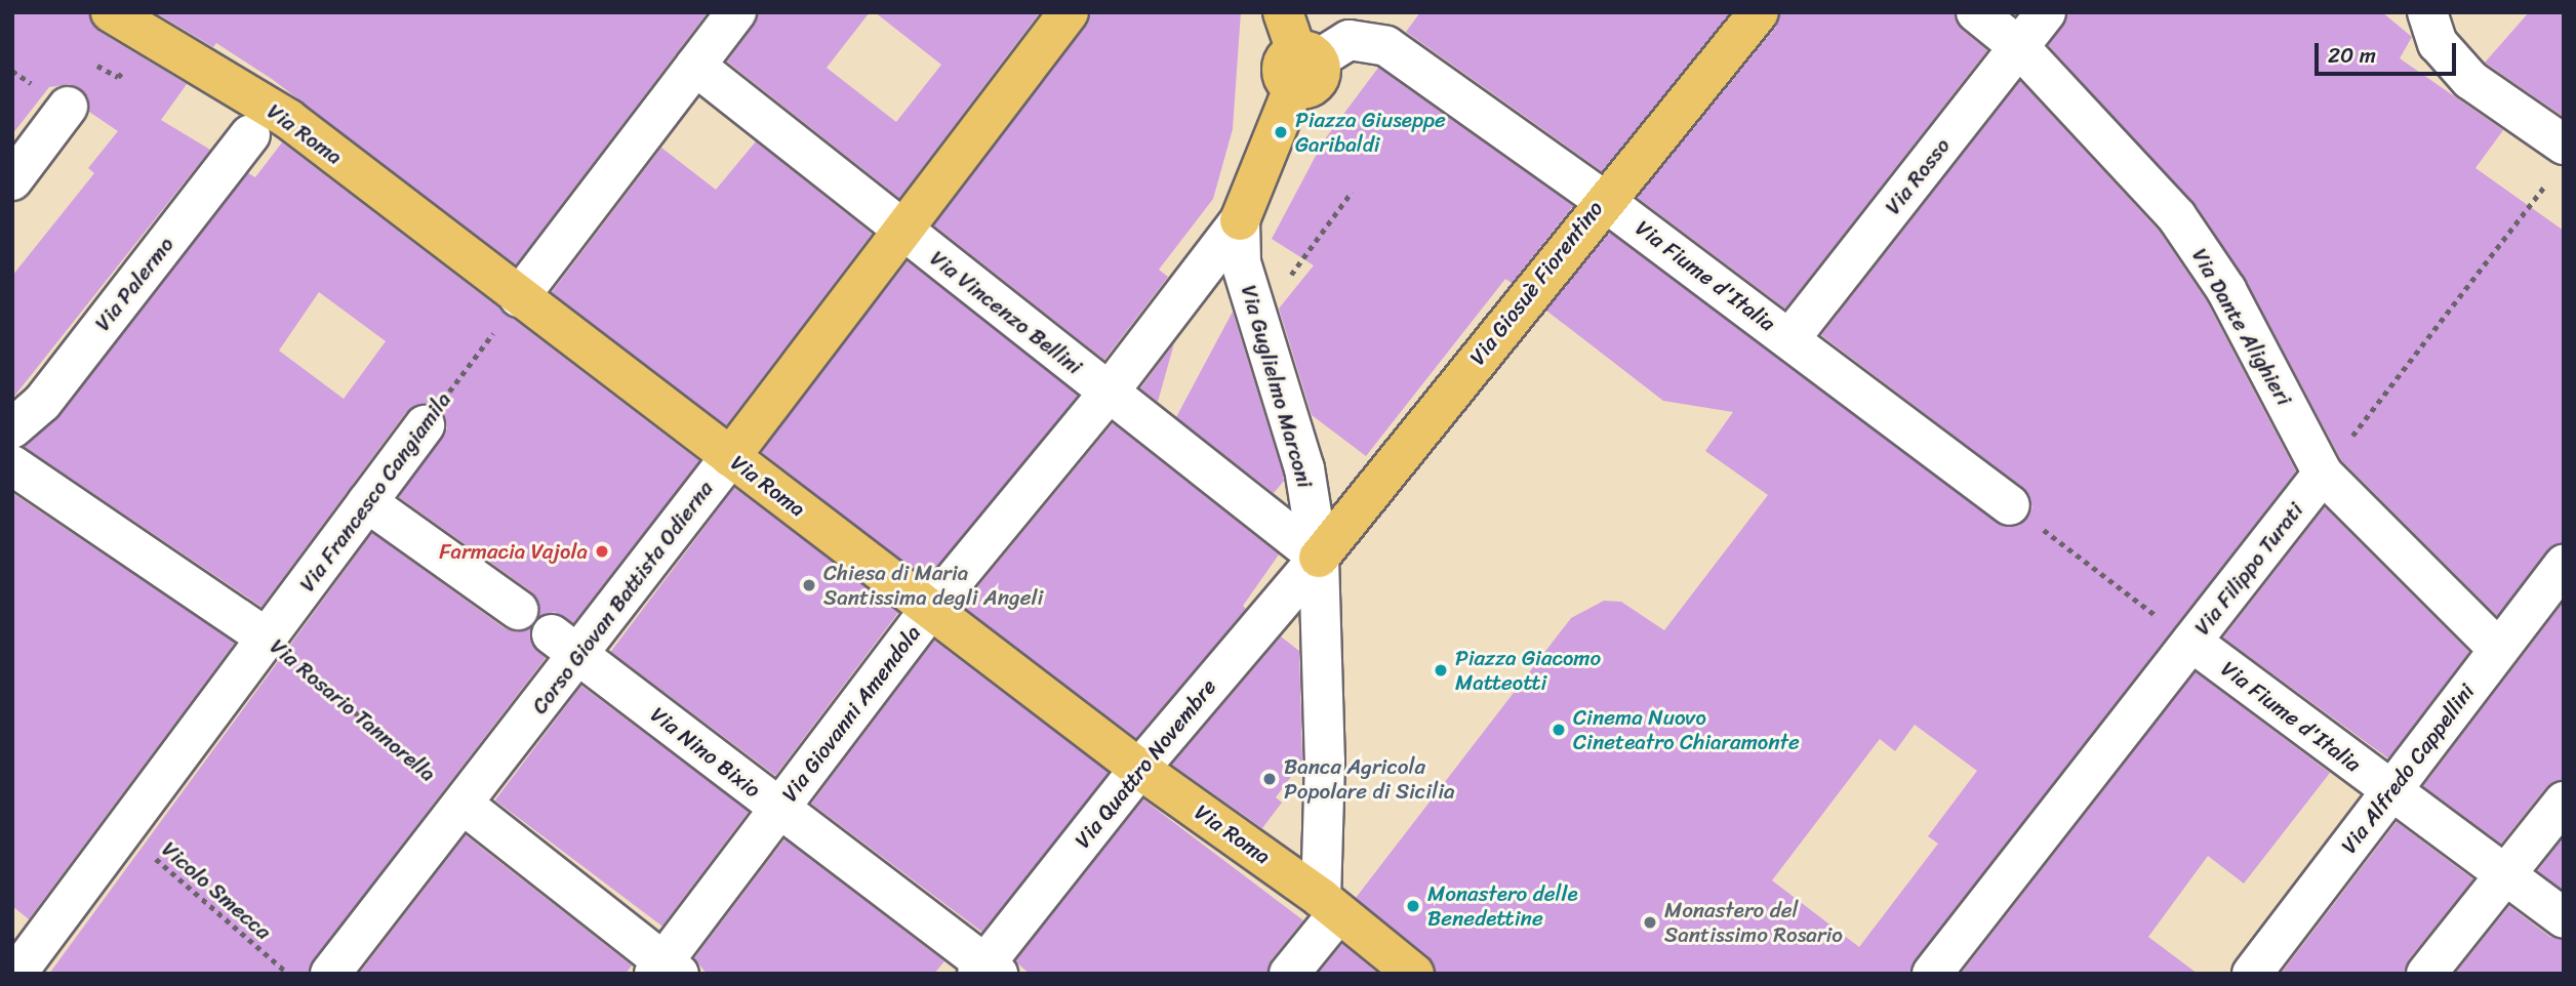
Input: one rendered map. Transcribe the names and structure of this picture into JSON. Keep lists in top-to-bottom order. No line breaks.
{"streets":{"main road":["Via Roma","Via Giosuè Fiorentino","Corso Giovan Battista Odierna"],"street":["Via Rosso","Via Fiume d'Italia","Via Palermo","Via Vincenzo Bellini","Via Dante Alighieri","Via Guglielmo Marconi","Via Francesco Cangiamila","Via Filippo Turati","Via Rosario Tannorella","Via Giovanni Amendola","Via Nino Bixio","Via Quattro Novembre","Via Alfredo Cappellini"],"path":["Vicolo Smecca"]},"crossings":[["Via Roma","Via Guglielmo Marconi"],["Via Roma","Via Francesco Cangiamila"],["Via Roma","Corso Giovan Battista Odierna"],["Via Roma","Via Giovanni Amendola"],["Via Roma","Via Quattro Novembre"],["Via Rosso","Via Fiume d'Italia"],["Via Rosso","Via Dante Alighieri"],["Via Fiume d'Italia","Via Giosuè Fiorentino"],["Via Fiume d'Italia","Via Filippo Turati"],["Via Fiume d'Italia","Via Alfredo Cappellini"],["Via Giosuè Fiorentino","Via Vincenzo Bellini"],["Via Giosuè Fiorentino","Via Guglielmo Marconi"],["Via Giosuè Fiorentino","Via Quattro Novembre"],["Via Vincenzo Bellini","Via Guglielmo Marconi"],["Via Vincenzo Bellini","Corso Giovan Battista Odierna"],["Via Vincenzo Bellini","Via Giovanni Amendola"],["Via Vincenzo Bellini","Via Quattro Novembre"],["Via Dante Alighieri","Via Filippo Turati"],["Via Dante Alighieri","Via Alfredo Cappellini"],["Via Guglielmo Marconi","Via Giovanni Amendola"],["Via Guglielmo Marconi","Via Quattro Novembre"],["Via Francesco Cangiamila","Via Rosario Tannorella"],["Via Francesco Cangiamila","Vicolo Smecca"],["Corso Giovan Battista Odierna","Via Rosario Tannorella"],["Corso Giovan Battista Odierna","Via Nino Bixio"],["Via Giovanni Amendola","Via Nino Bixio"],["Via Nino Bixio","Via Quattro Novembre"]],"places":["Piazza Giuseppe Garibaldi","Farmacia Vajola","Chiesa di Maria Santissima degli Angeli","Piazza Giacomo Matteotti","Cinema Nuovo Cineteatro Chiaramonte","Banca Agricola Popolare di Sicilia","Monastero delle Benedettine","Monastero del Santissimo Rosario"],"scale_bar":"20 m"}
